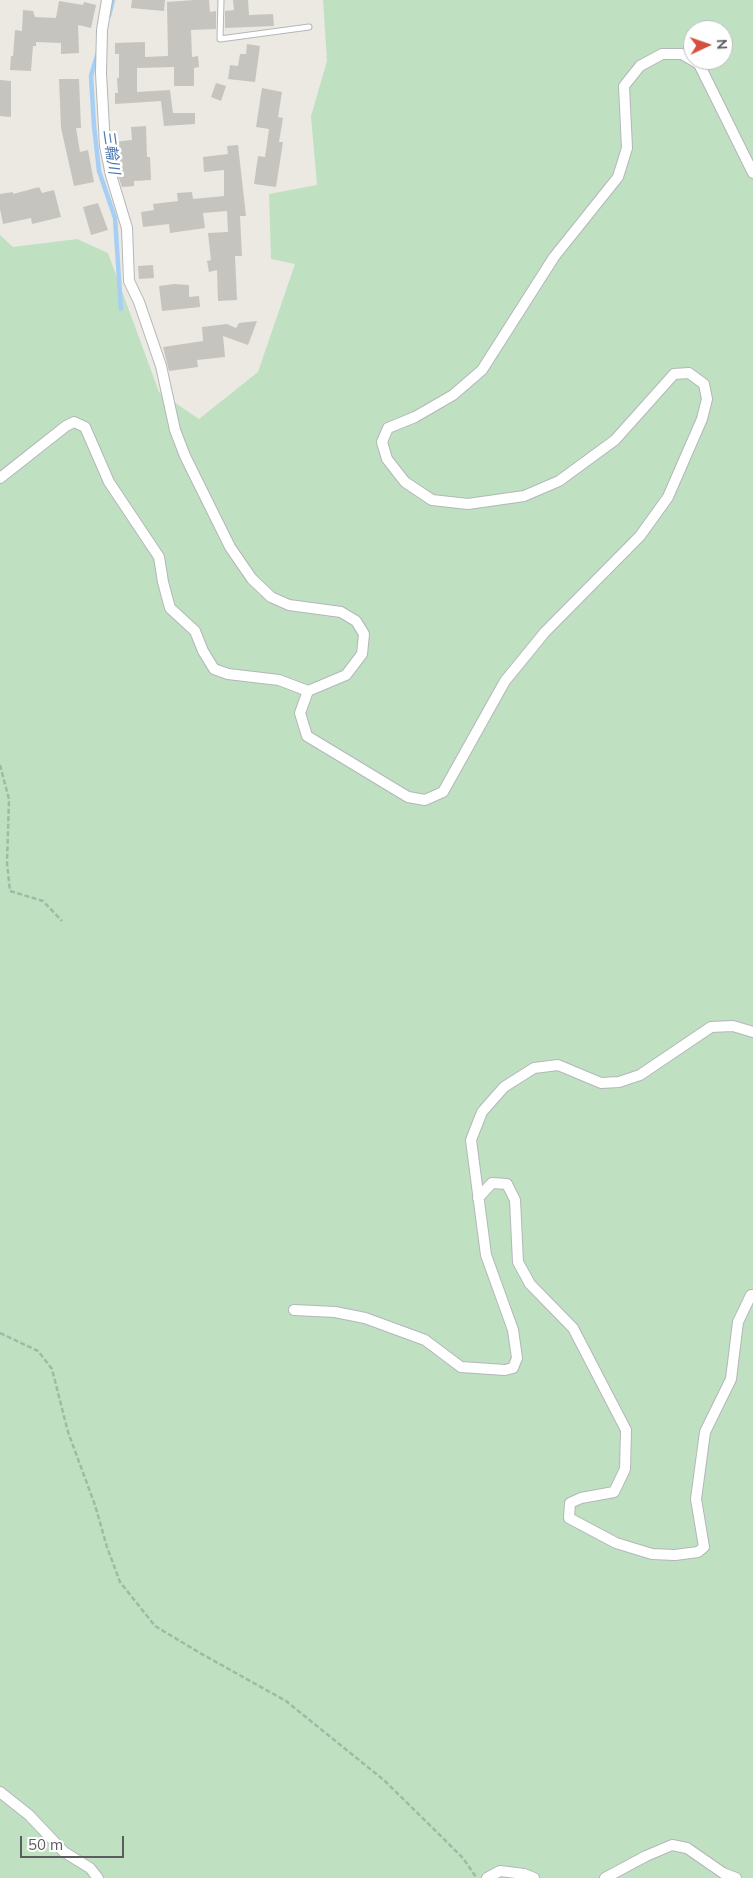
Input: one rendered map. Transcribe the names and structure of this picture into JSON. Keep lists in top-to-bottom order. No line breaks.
{"water":["三輪川"],"scale_bar":"50 m","north":"right"}
